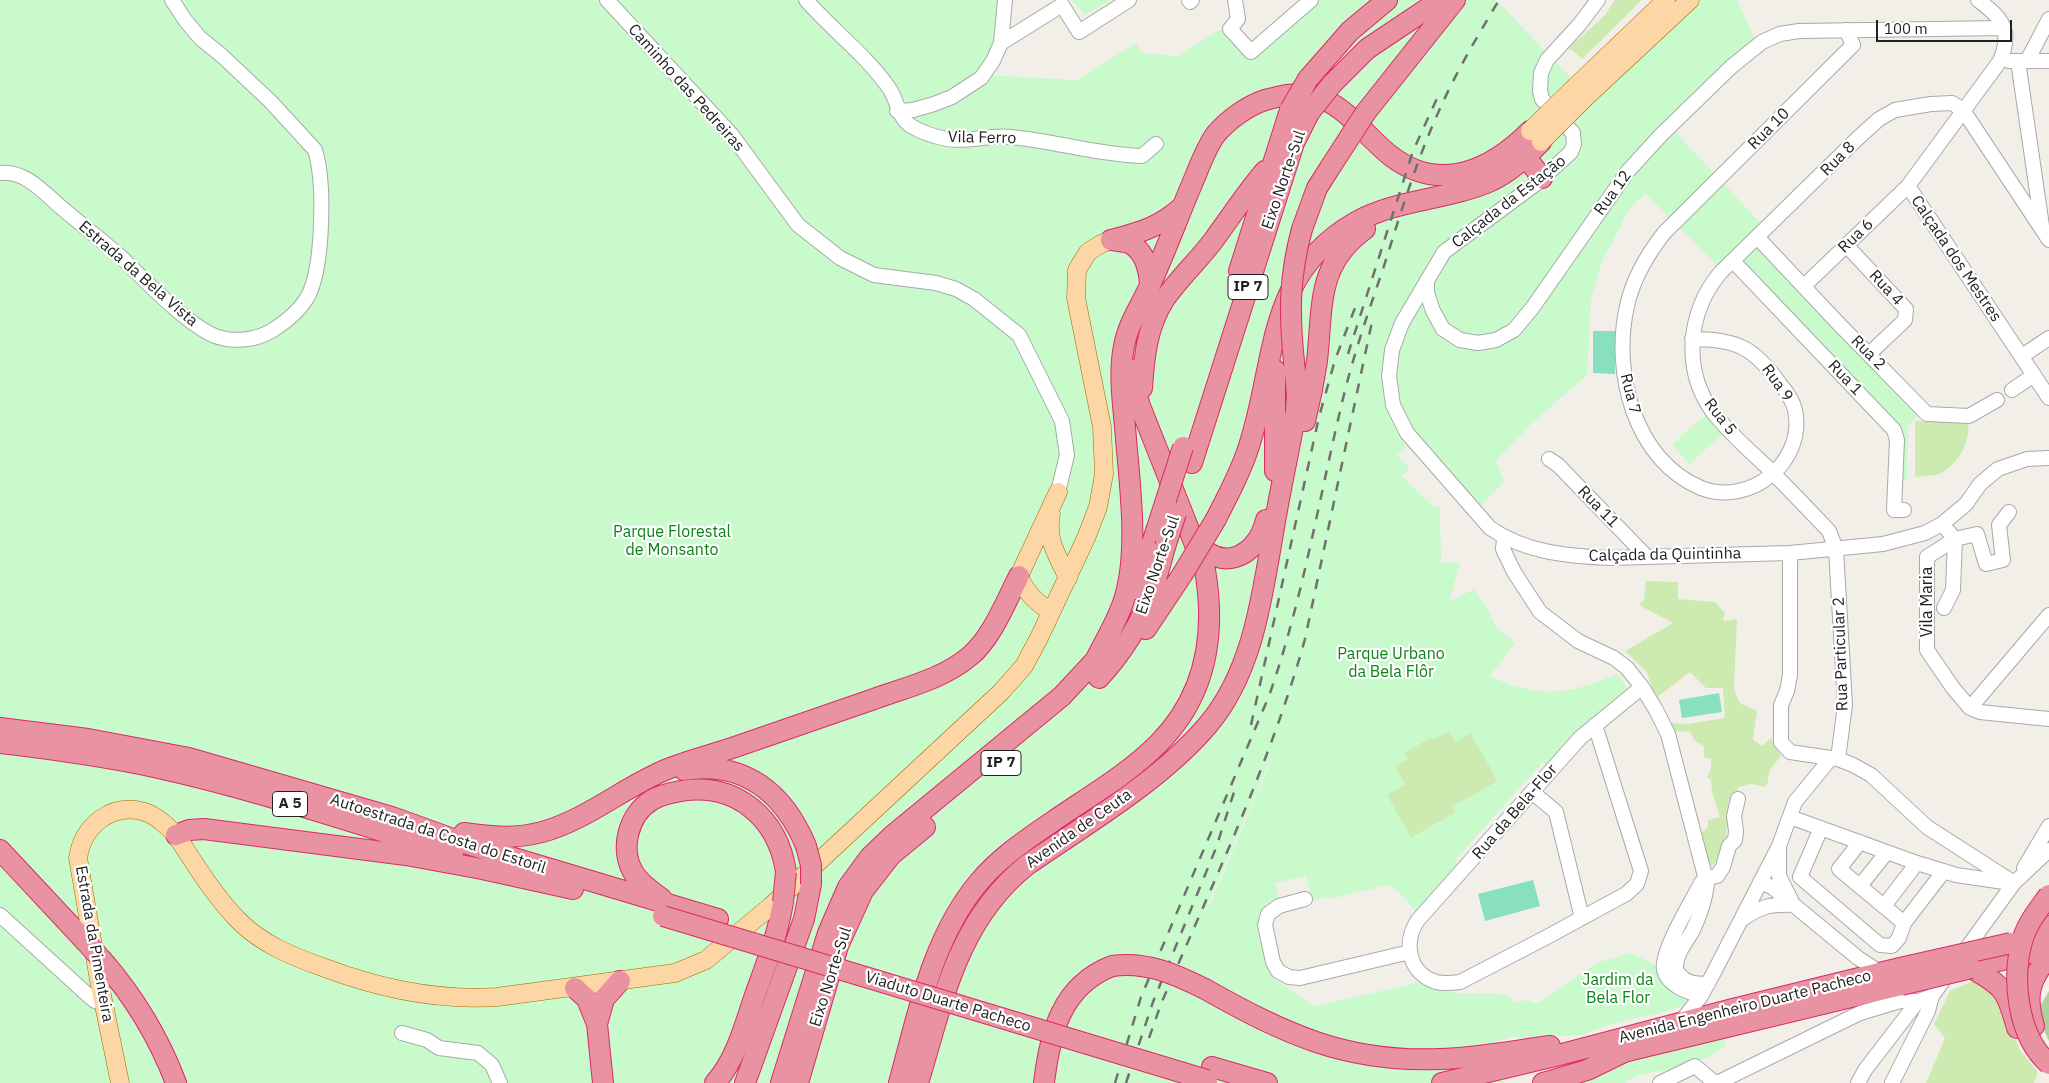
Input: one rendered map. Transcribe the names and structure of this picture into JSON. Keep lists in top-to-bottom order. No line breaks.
{"streets":{"highway":["Eixo Norte-Sul","IP 7","A 5","Avenida de Ceuta","Autoestrada da Costa do Estoril","Viaduto Duarte Pacheco","Avenida Engenheiro Duarte Pacheco"],"main road":["Estrada da Pimenteira"],"street":["Caminho das Pedreiras","Rua 10","Vila Ferro","Rua 8","Rua 12","Calçada da Estação","Rua 6","Calçada dos Mestres","Estrada da Bela Vista","Rua 4","Rua 2","Rua 1","Rua 9","Rua 7","Rua 5","Rua 11","Calçada da Quintinha","Vila Maria","Rua Particular 2","Rua da Bela-Flor"]},"crossings":[["Rua 10","Rua 12"],["Rua 10","Calçada dos Mestres"],["Rua 10","Rua 7"],["Rua 8","Calçada dos Mestres"],["Rua 8","Rua 2"],["Rua 8","Rua 1"],["Rua 8","Rua 5"],["Rua 12","Calçada da Estação"],["Rua 12","Calçada da Quintinha"],["Calçada da Estação","Calçada da Quintinha"],["Rua 6","Calçada dos Mestres"],["Rua 6","Rua 4"],["Rua 6","Rua 2"],["Rua 4","Rua 2"],["Rua 1","Rua 5"],["Rua 9","Rua 7"],["Rua 9","Rua 5"],["Rua 7","Rua 5"],["Rua 5","Calçada da Quintinha"],["Rua 5","Rua Particular 2"],["Rua 11","Calçada da Quintinha"],["Calçada da Quintinha","Rua Particular 2"],["Autoestrada da Costa do Estoril","Viaduto Duarte Pacheco"]],"parks":["Parque Florestal de Monsanto","Parque Urbano da Bela Flôr","Jardim da Bela Flor"],"scale_bar":"100 m"}
